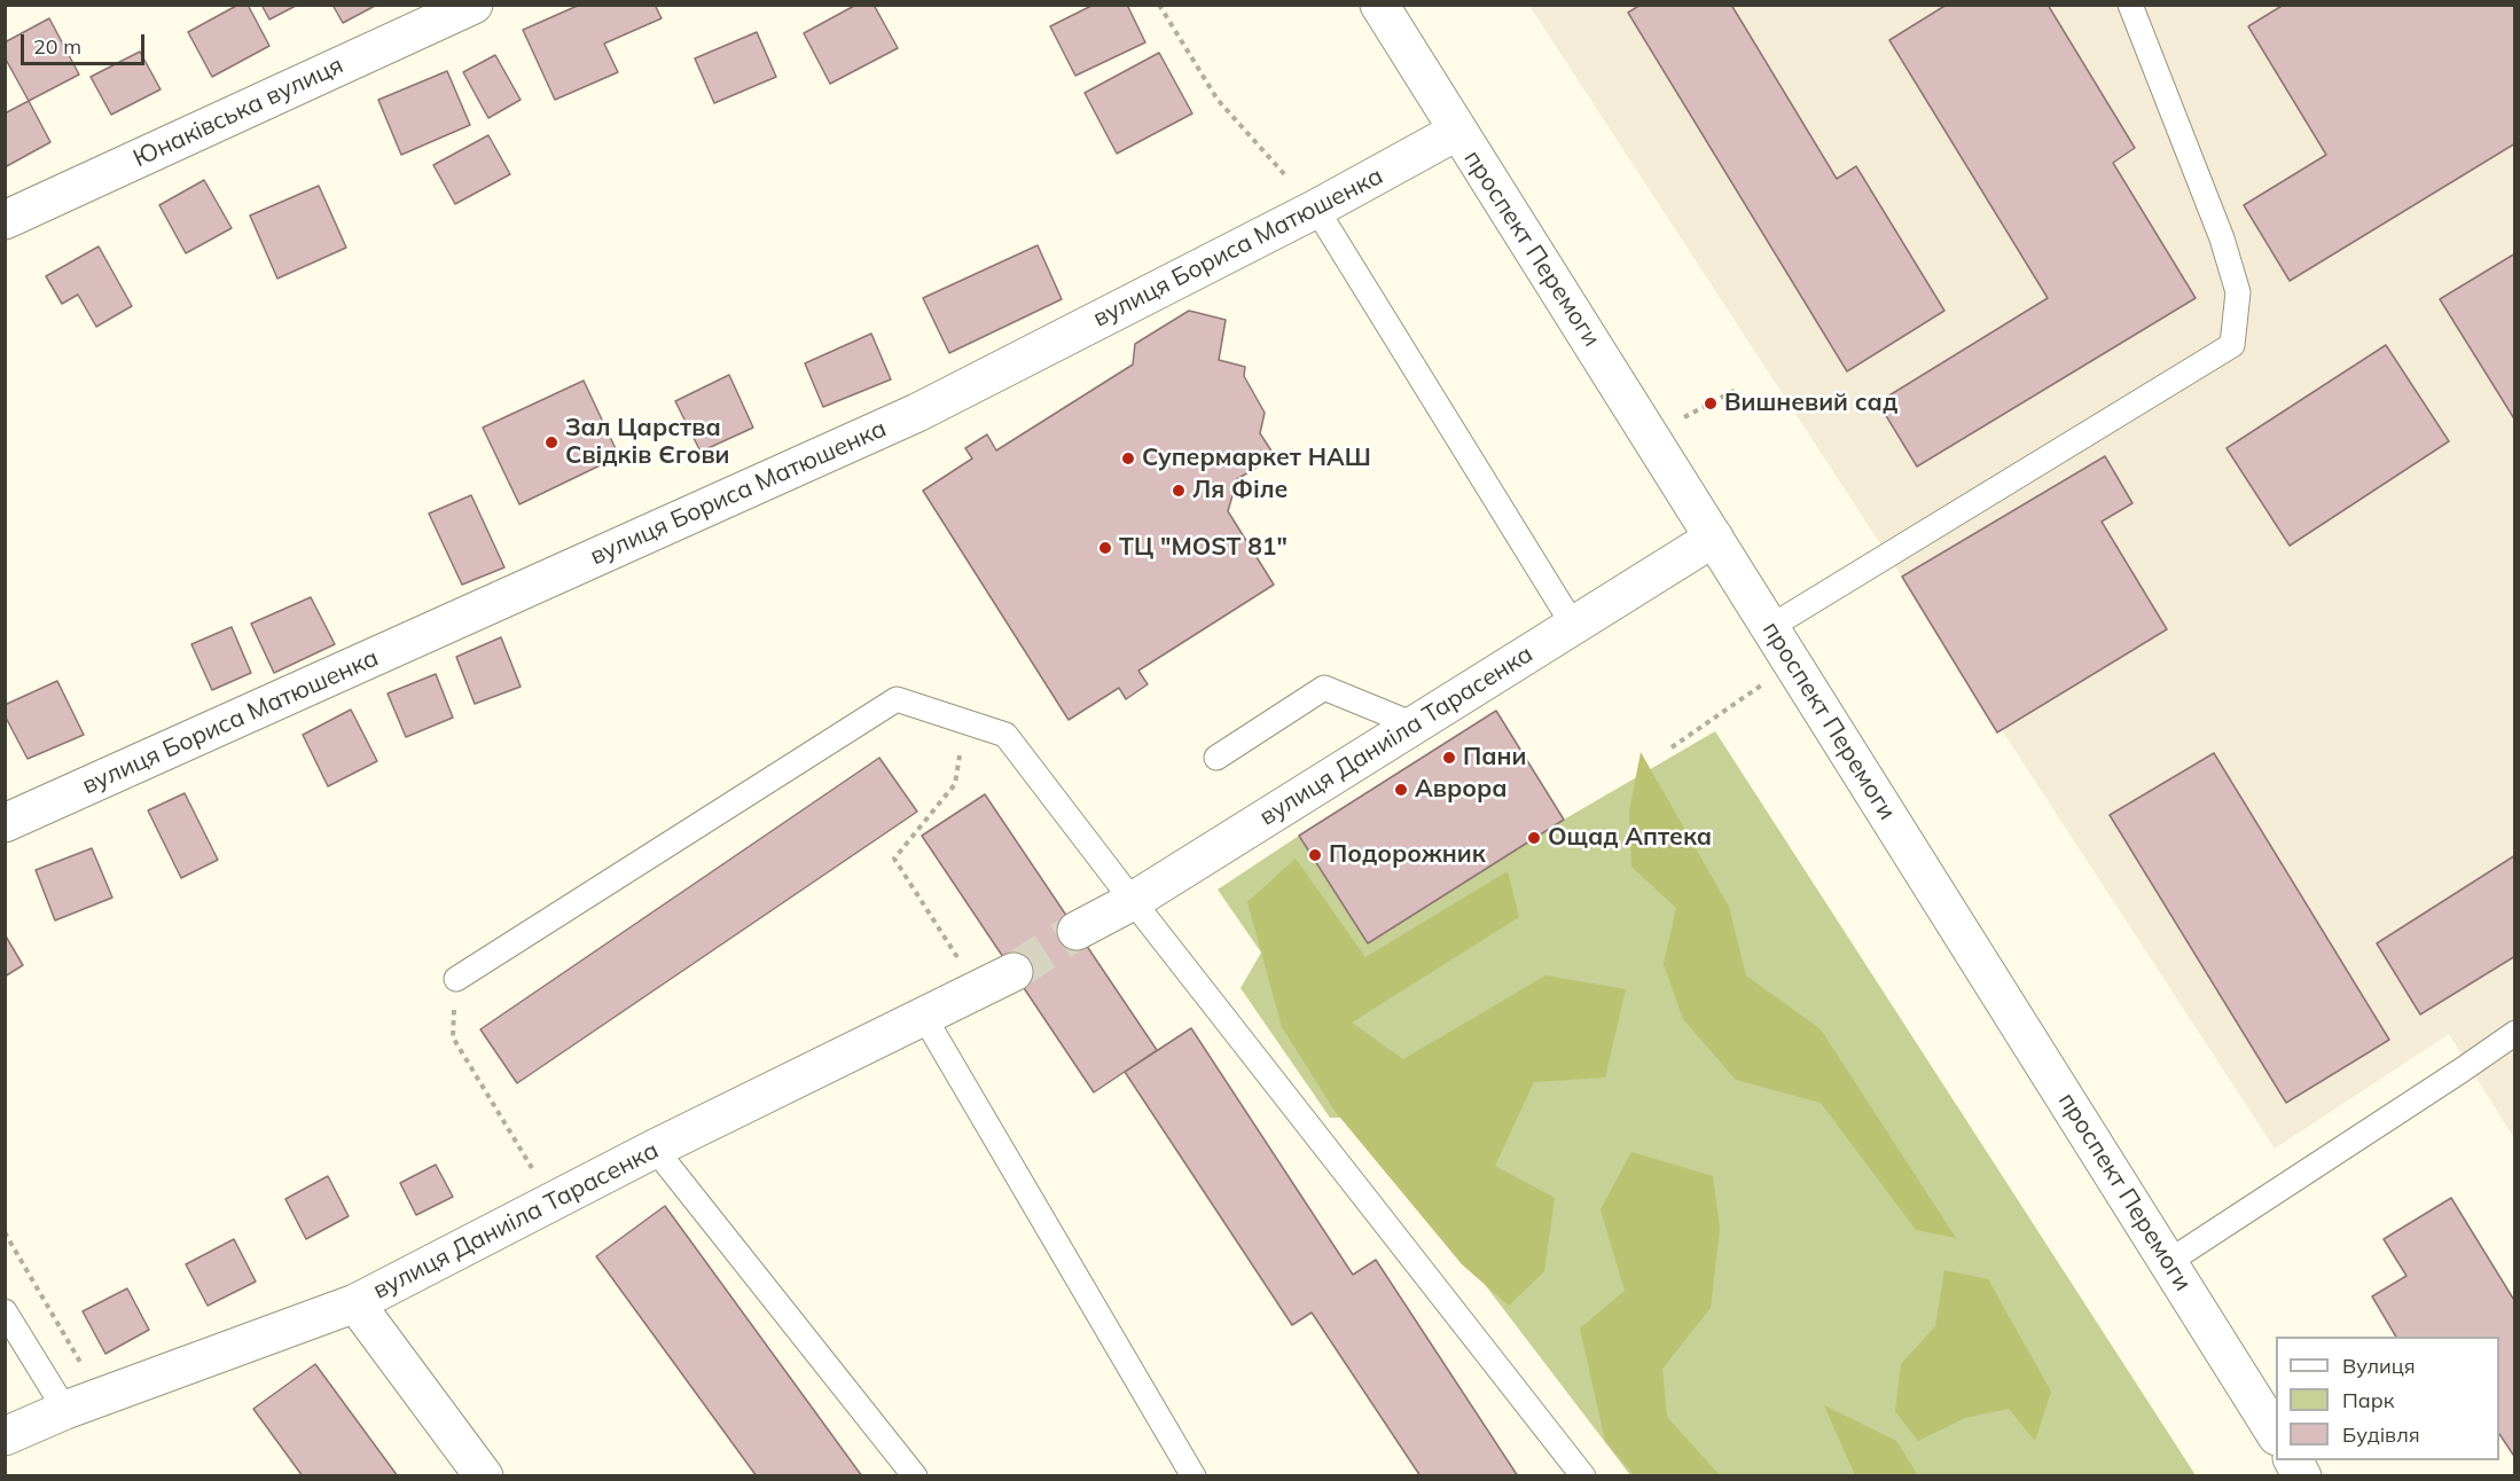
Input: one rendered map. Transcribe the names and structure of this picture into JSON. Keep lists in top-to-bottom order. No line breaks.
{"streets":{"street":["Юнаківська вулиця","вулиця Бориса Матюшенка","проспект Перемоги","вулиця Даниіла Тарасенка"]},"crossings":[["вулиця Бориса Матюшенка","проспект Перемоги"],["проспект Перемоги","вулиця Даниіла Тарасенка"]],"places":["Вишневий сад","Зал Царства Свідків Єгови","Супермаркет НАШ","Ля Філе","ТЦ \"MOST 81\"","Пани","Аврора","Ощад Аптека","Подорожник"],"legend":["Вулиця","Парк","Будівля"],"scale_bar":"20 m"}
